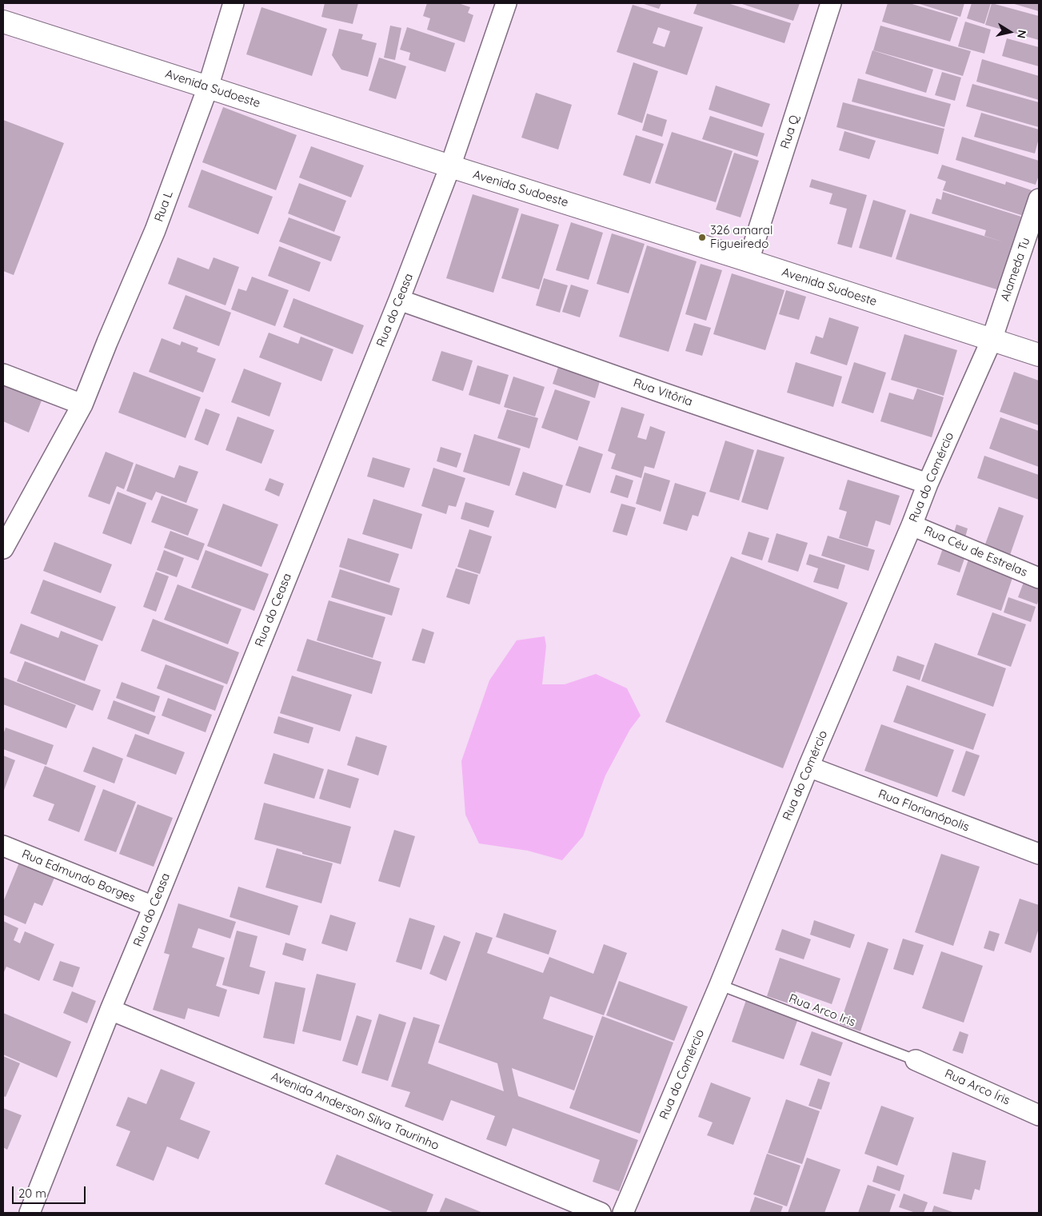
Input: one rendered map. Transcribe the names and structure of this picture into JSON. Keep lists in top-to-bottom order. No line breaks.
{"streets":{"street":["Avenida Sudoeste","Rua Q","Rua L","Alameda Tu","Rua do Ceasa","Rua Vitôria","Rua do Comércio","Rua Céu de Estrelas","Rua Florianópolis","Rua Edmundo Borges","Rua Arco Íris","Avenida Anderson Silva Taurinho"],"lane":["Rua Arco Iris"]},"crossings":[["Avenida Sudoeste","Rua Q"],["Avenida Sudoeste","Rua L"],["Avenida Sudoeste","Alameda Tu"],["Avenida Sudoeste","Rua do Ceasa"],["Avenida Sudoeste","Rua do Comércio"],["Alameda Tu","Rua do Comércio"],["Rua do Ceasa","Rua Vitôria"],["Rua do Ceasa","Rua Edmundo Borges"],["Rua do Ceasa","Avenida Anderson Silva Taurinho"],["Rua Vitôria","Rua do Comércio"],["Rua do Comércio","Rua Céu de Estrelas"],["Rua do Comércio","Rua Florianópolis"],["Rua do Comércio","Rua Arco Iris"],["Rua Arco Iris","Rua Arco Íris"]],"places":["326 amaral Figueiredo"],"scale_bar":"20 m","north":"right"}
